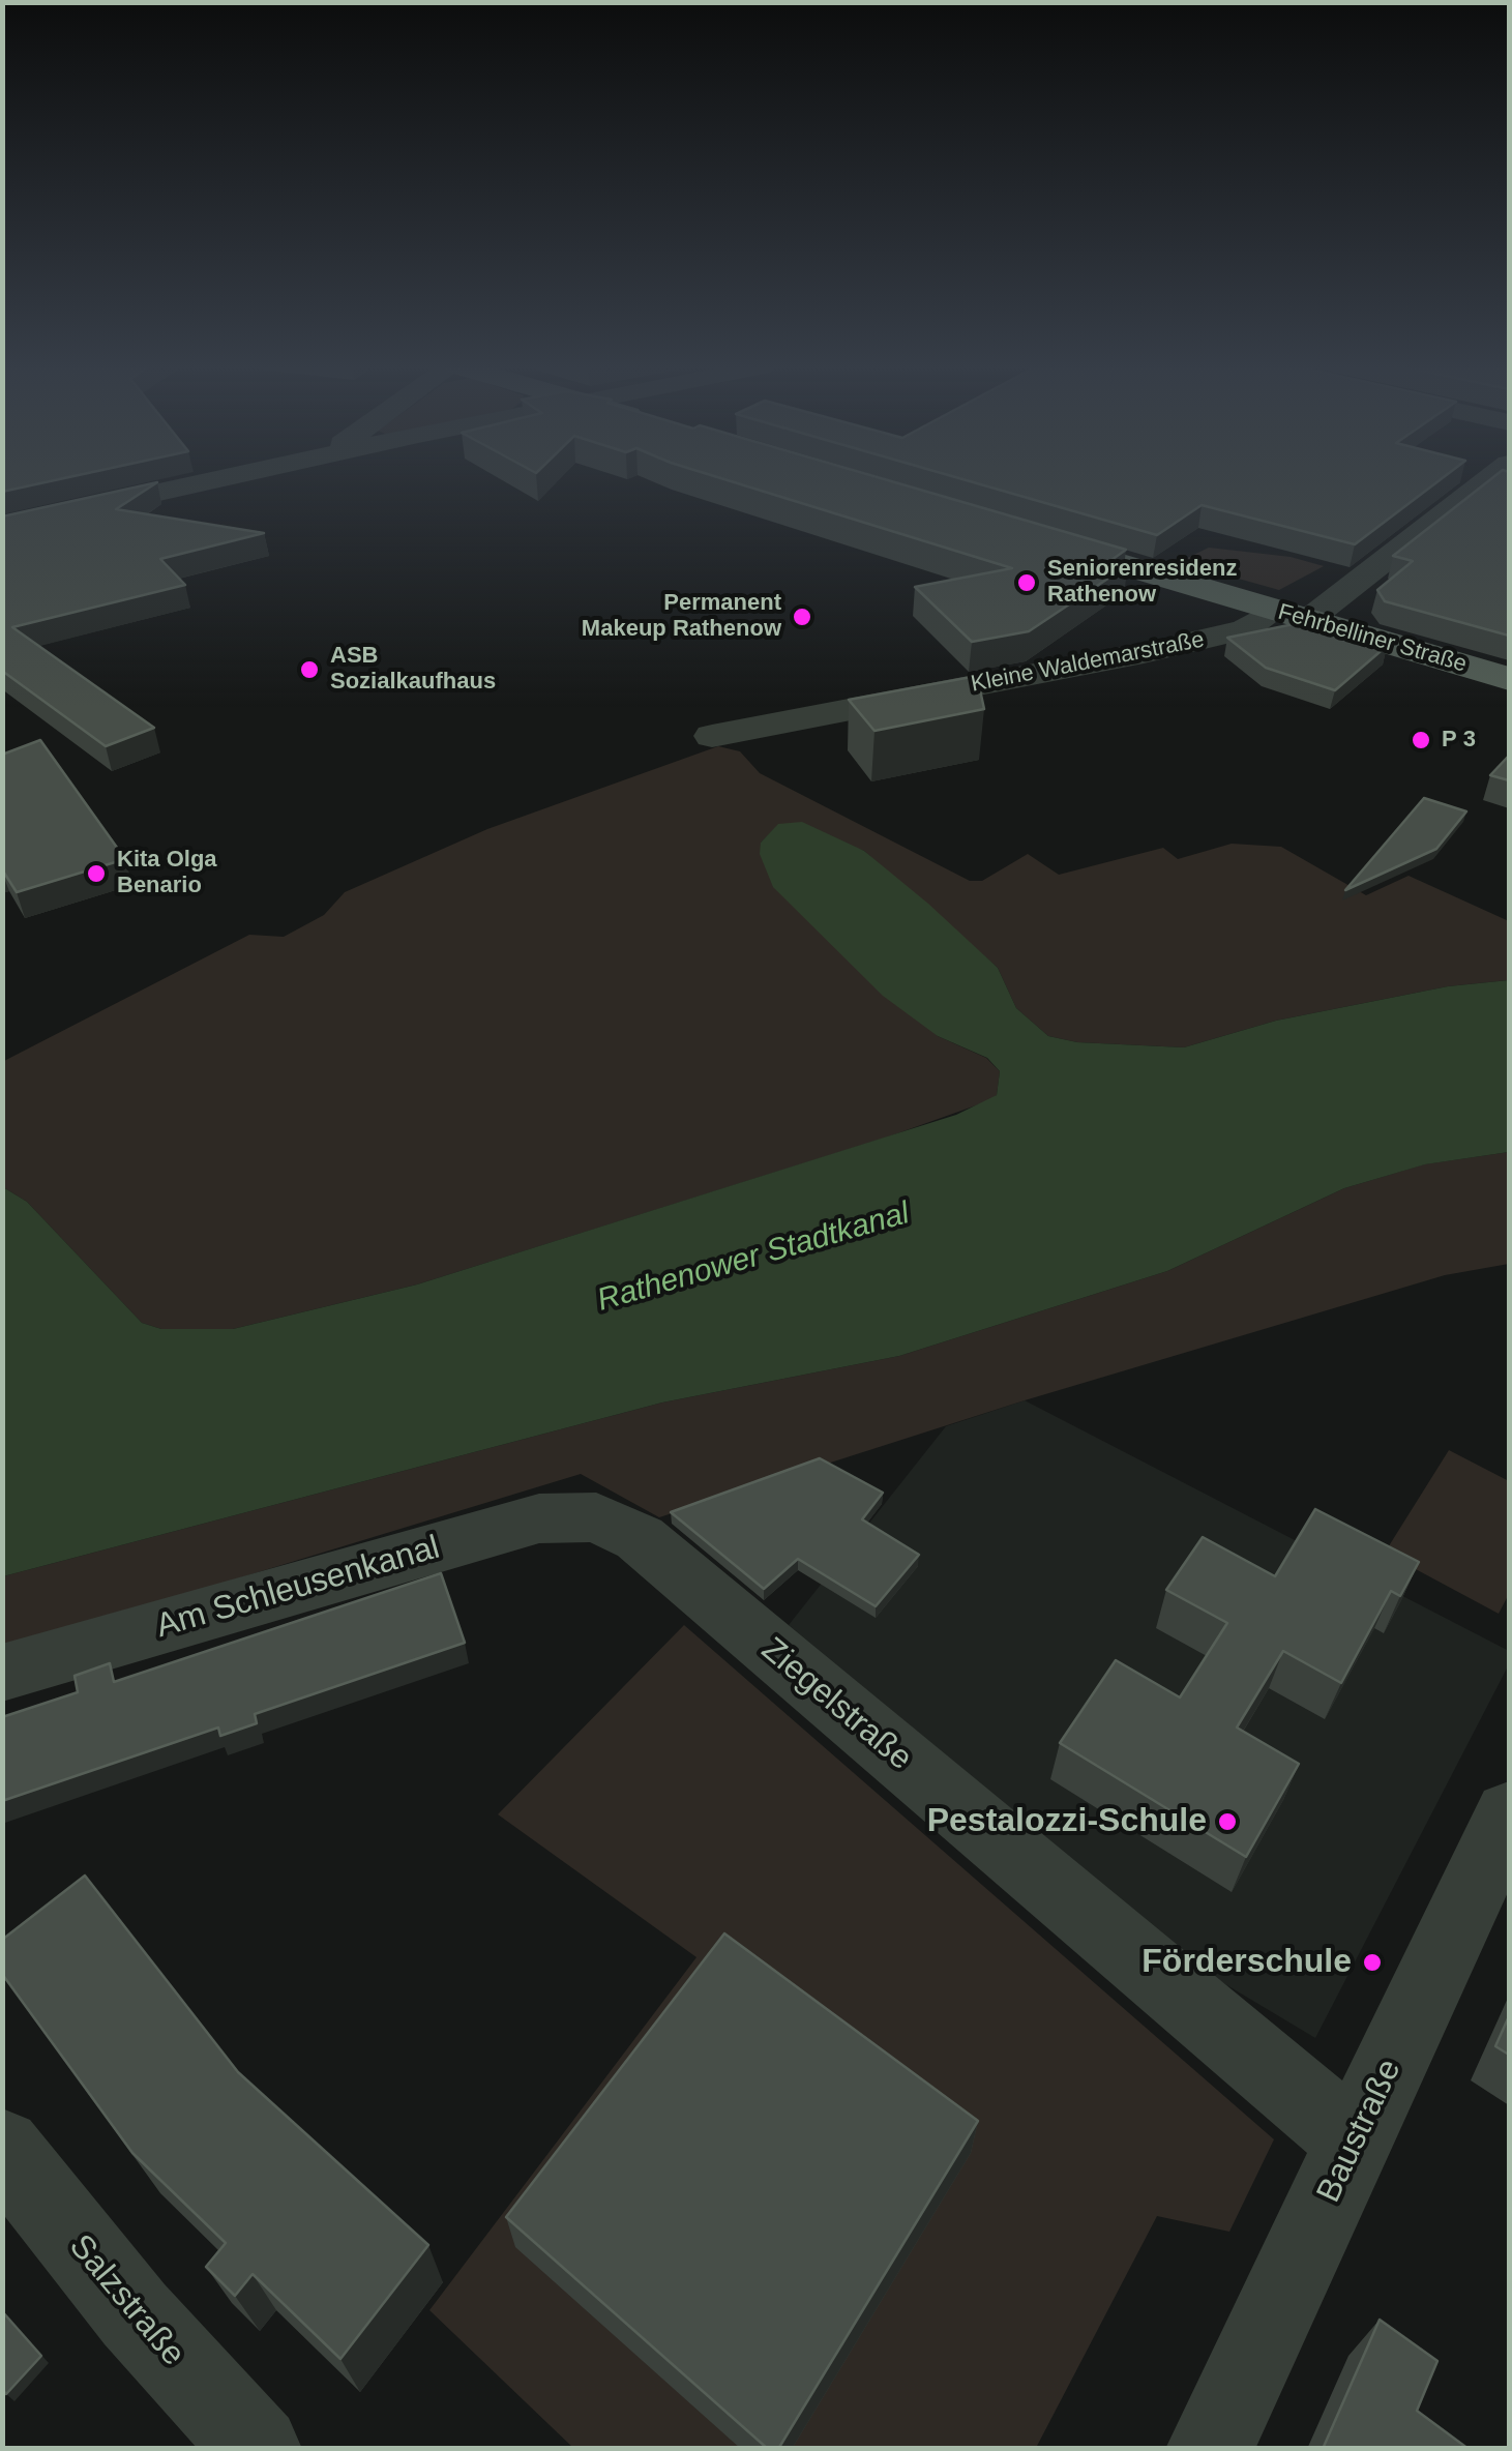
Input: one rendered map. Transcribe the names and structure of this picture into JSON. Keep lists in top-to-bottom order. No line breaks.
{"streets":{"main road":["Fehrbelliner Straße"],"street":["Kleine Waldemarstraße","Am Schleusenkanal","Ziegelstraße","Baustraße","Salzstraße"]},"crossings":[["Fehrbelliner Straße","Kleine Waldemarstraße"],["Am Schleusenkanal","Ziegelstraße"],["Ziegelstraße","Baustraße"]],"water":["Rathenower Stadtkanal"],"places":["Seniorenresidenz Rathenow","Permanent Makeup Rathenow","ASB Sozialkaufhaus","P 3","Kita Olga Benario","Pestalozzi-Schule","Förderschule"]}
